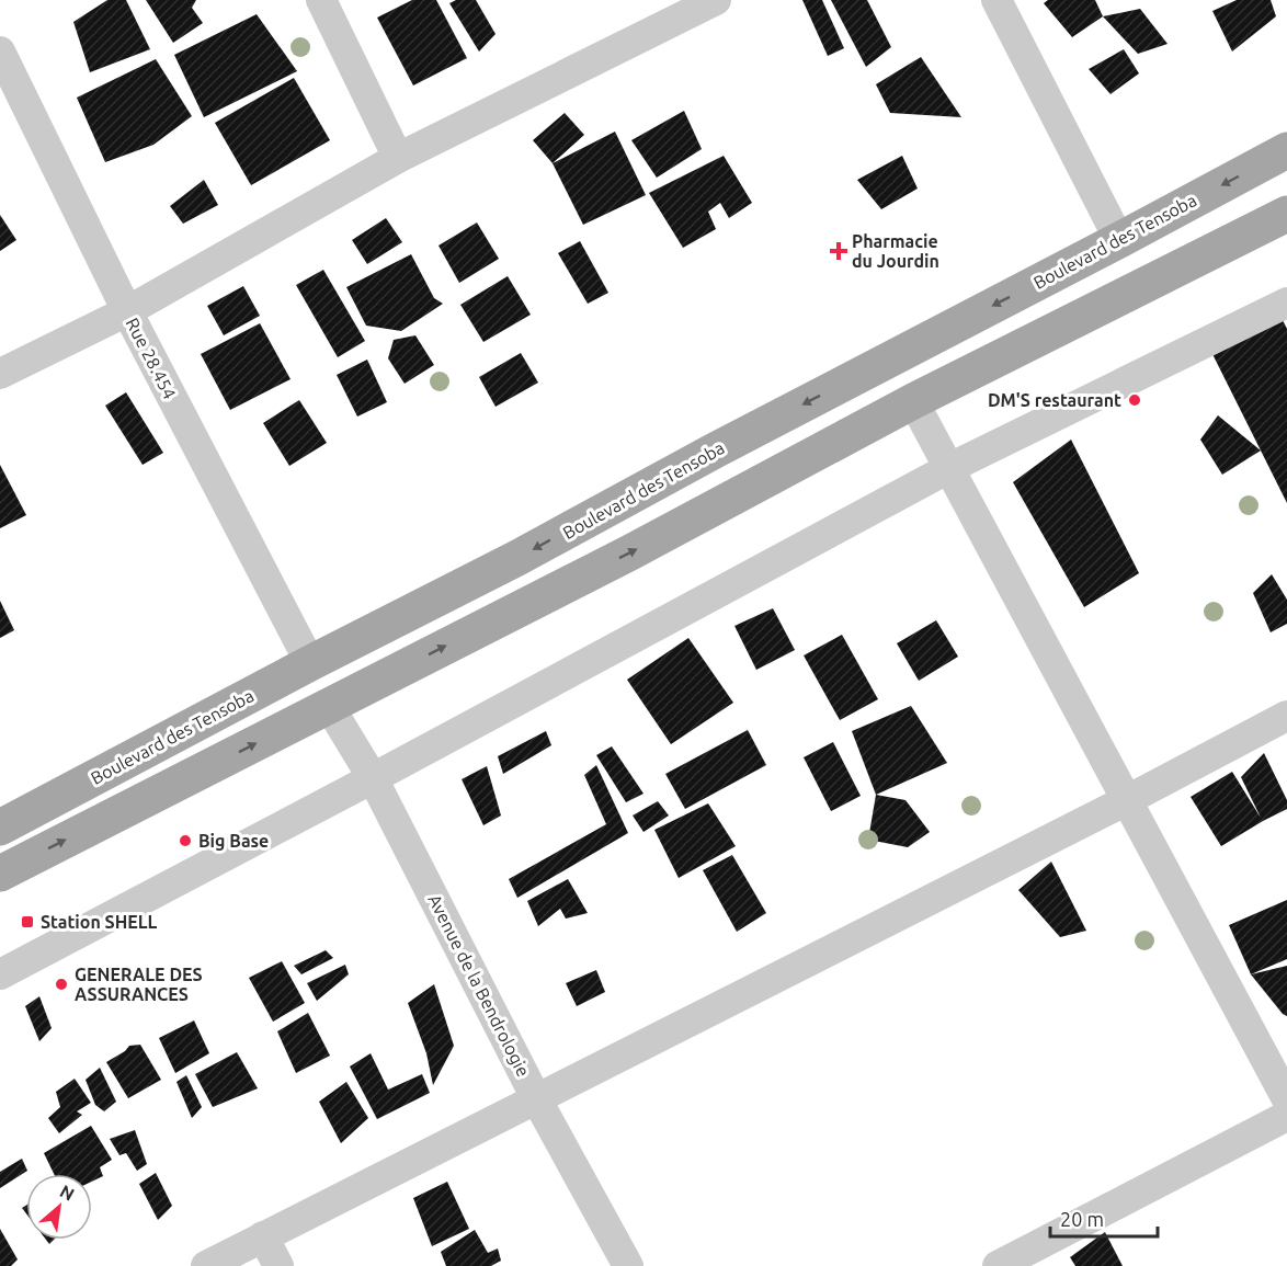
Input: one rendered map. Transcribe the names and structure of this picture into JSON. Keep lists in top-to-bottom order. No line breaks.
{"streets":{"main road":["Boulevard des Tensoba"],"street":["Rue 28.454","Avenue de la Bendrologie"]},"crossings":[["Boulevard des Tensoba","Rue 28.454"]],"places":{"health":["Pharmacie du Jourdin"],"other":["DM'S restaurant","Big Base","GENERALE DES ASSURANCES"],"transit":["Station SHELL"]},"scale_bar":"20 m","north":"top right"}
